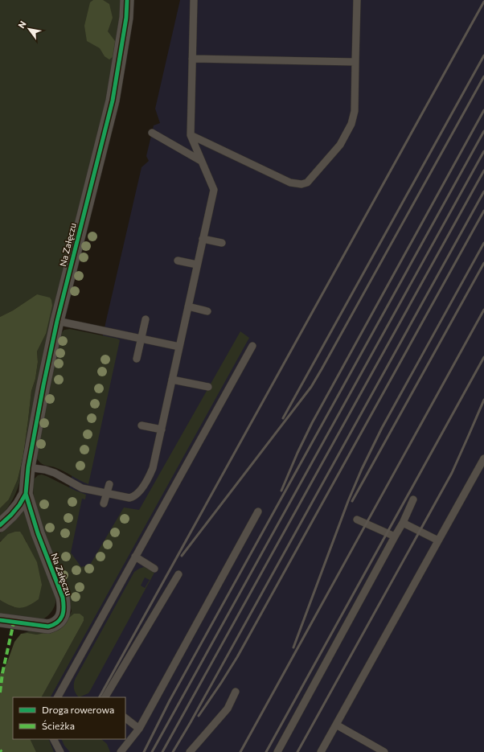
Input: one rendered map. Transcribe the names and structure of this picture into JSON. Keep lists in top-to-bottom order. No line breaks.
{"streets":{"street":["Na Załęczu"]},"legend":["Droga rowerowa","Ścieżka"],"north":"top left"}
